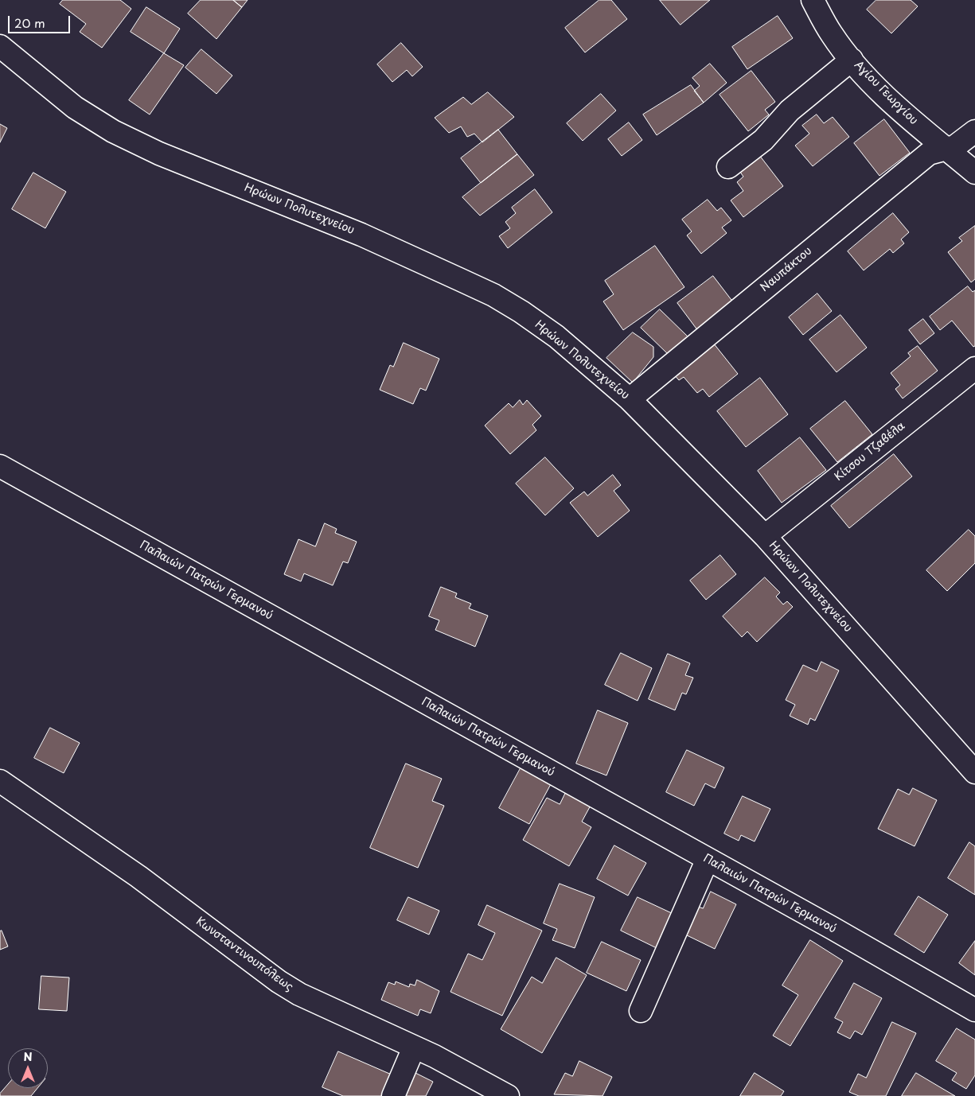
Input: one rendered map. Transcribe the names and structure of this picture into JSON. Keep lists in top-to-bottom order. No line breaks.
{"streets":{"street":["Αγίου Γεωργίου","Ηρώων Πολυτεχνείου","Ναυπάκτου","Κίτσου Τζαβέλα","Παλαιών Πατρών Γερμανού","Κωνσταντινουπόλεως"]},"crossings":[["Αγίου Γεωργίου","Ναυπάκτου"],["Ηρώων Πολυτεχνείου","Ναυπάκτου"],["Ηρώων Πολυτεχνείου","Κίτσου Τζαβέλα"]],"scale_bar":"20 m","north":"top"}
